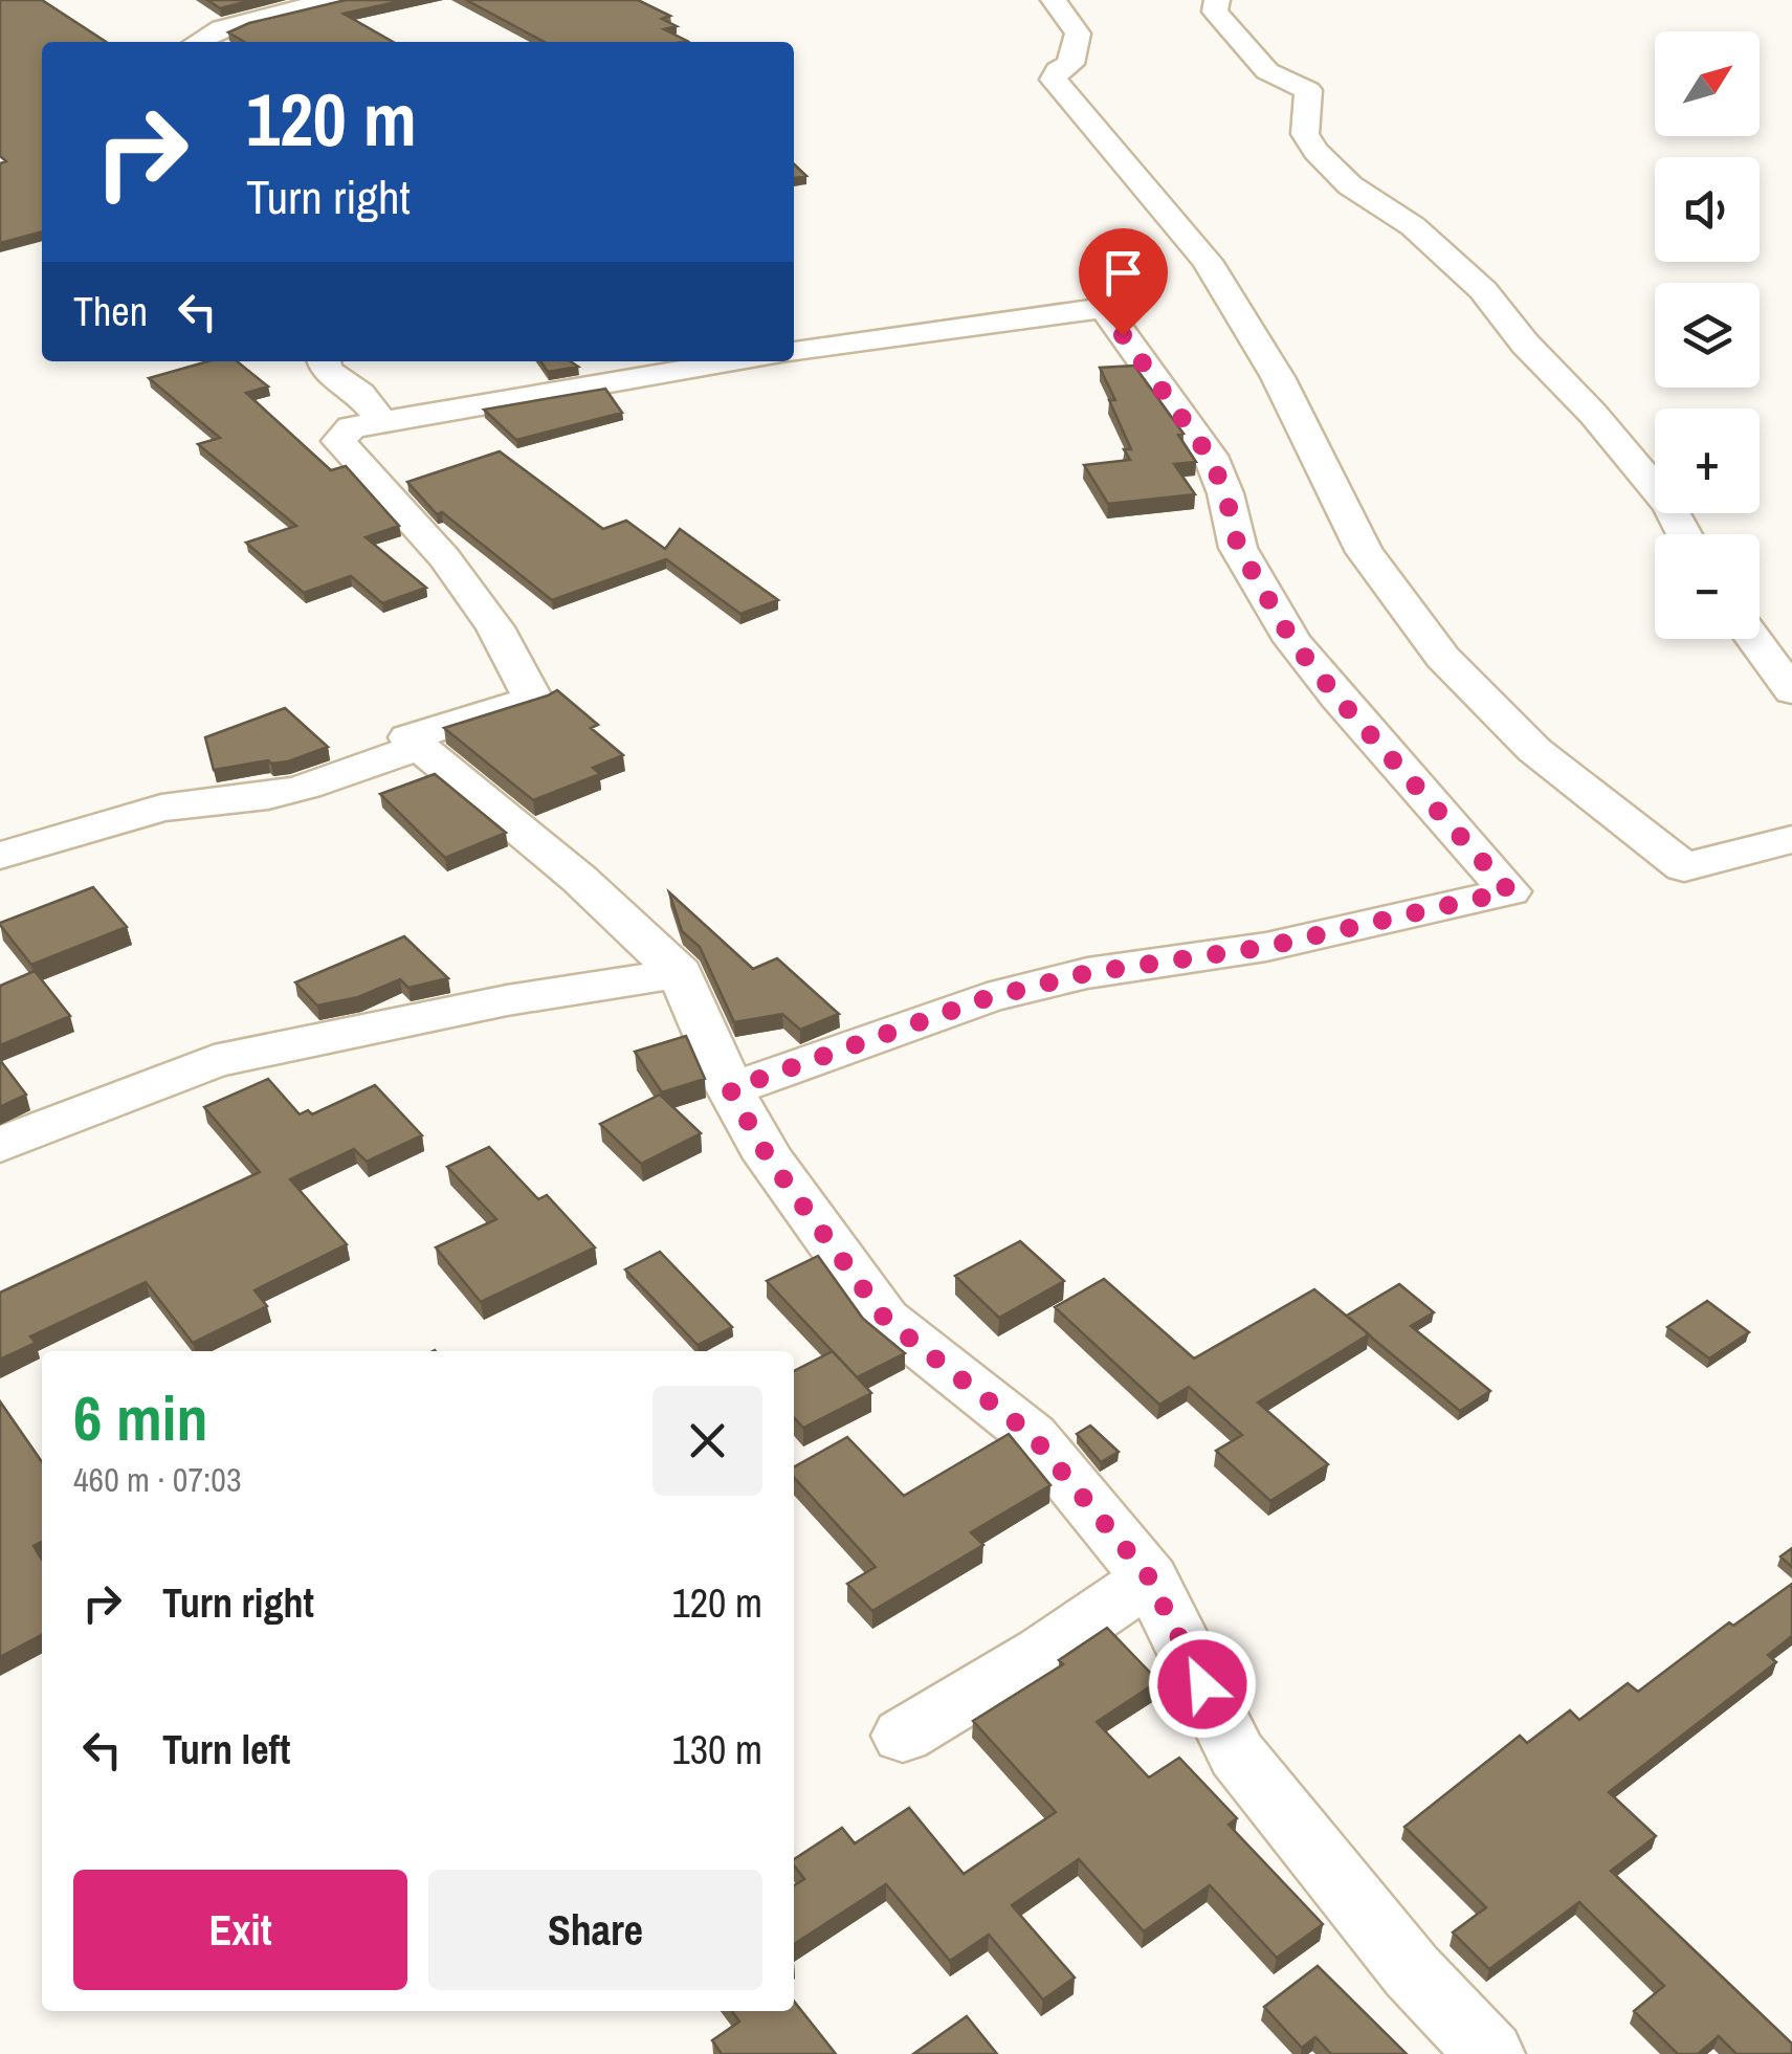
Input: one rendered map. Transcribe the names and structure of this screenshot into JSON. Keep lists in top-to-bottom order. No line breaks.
{"north":"top right","page":{"map_buttons":["+","−"],"turn":["120 m","Turn right"],"then":"Then","heading":["6 min","460 m · 07:03"],"list":[{"name":"Turn right","value":"120 m"},{"name":"Turn left","value":"130 m"}],"buttons":["Exit","Share"]}}
